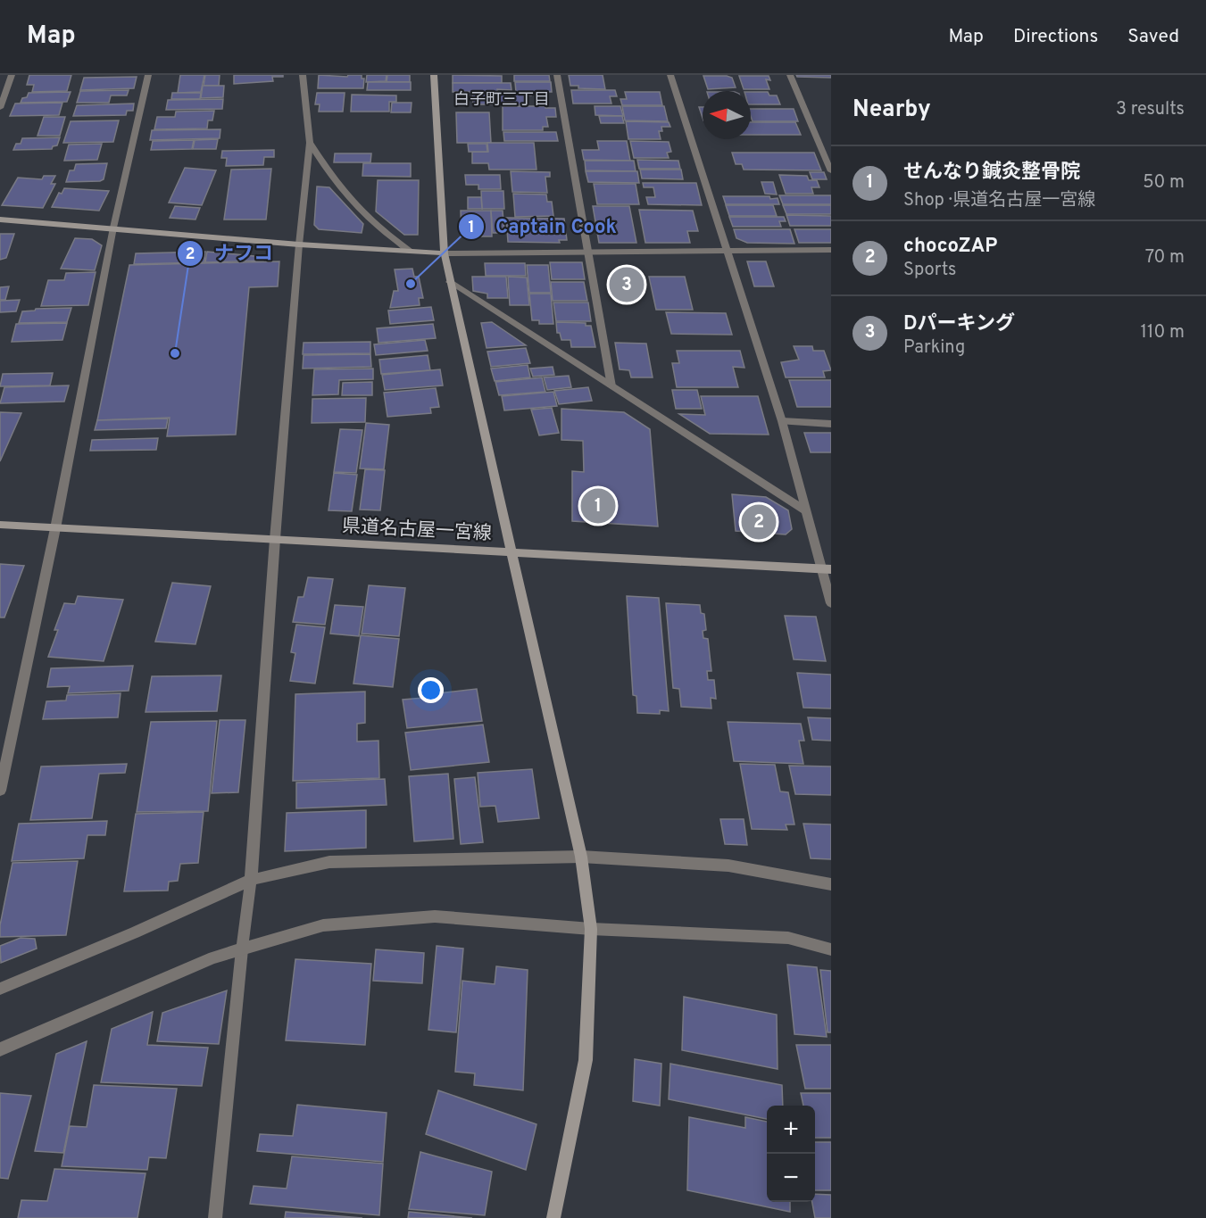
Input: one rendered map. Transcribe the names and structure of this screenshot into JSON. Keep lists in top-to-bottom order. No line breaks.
{"streets":{"street":["県道名古屋一宮線"]},"districts":["白子町三丁目"],"places":["Captain Cook","ナフコ"],"north":"left","page":{"header":"Map","nav":["Map","Directions","Saved"],"heading":["Nearby","3 results"],"list":[{"mark":"1","name":"せんなり鍼灸整骨院","note":"Shop · 県道名古屋一宮線","value":"50 m"},{"mark":"2","name":"chocoZAP","note":"Sports","value":"70 m"},{"mark":"3","name":"Dパーキング","note":"Parking","value":"110 m"}],"pins":["3","1","2"],"map_buttons":["+","−"]}}
